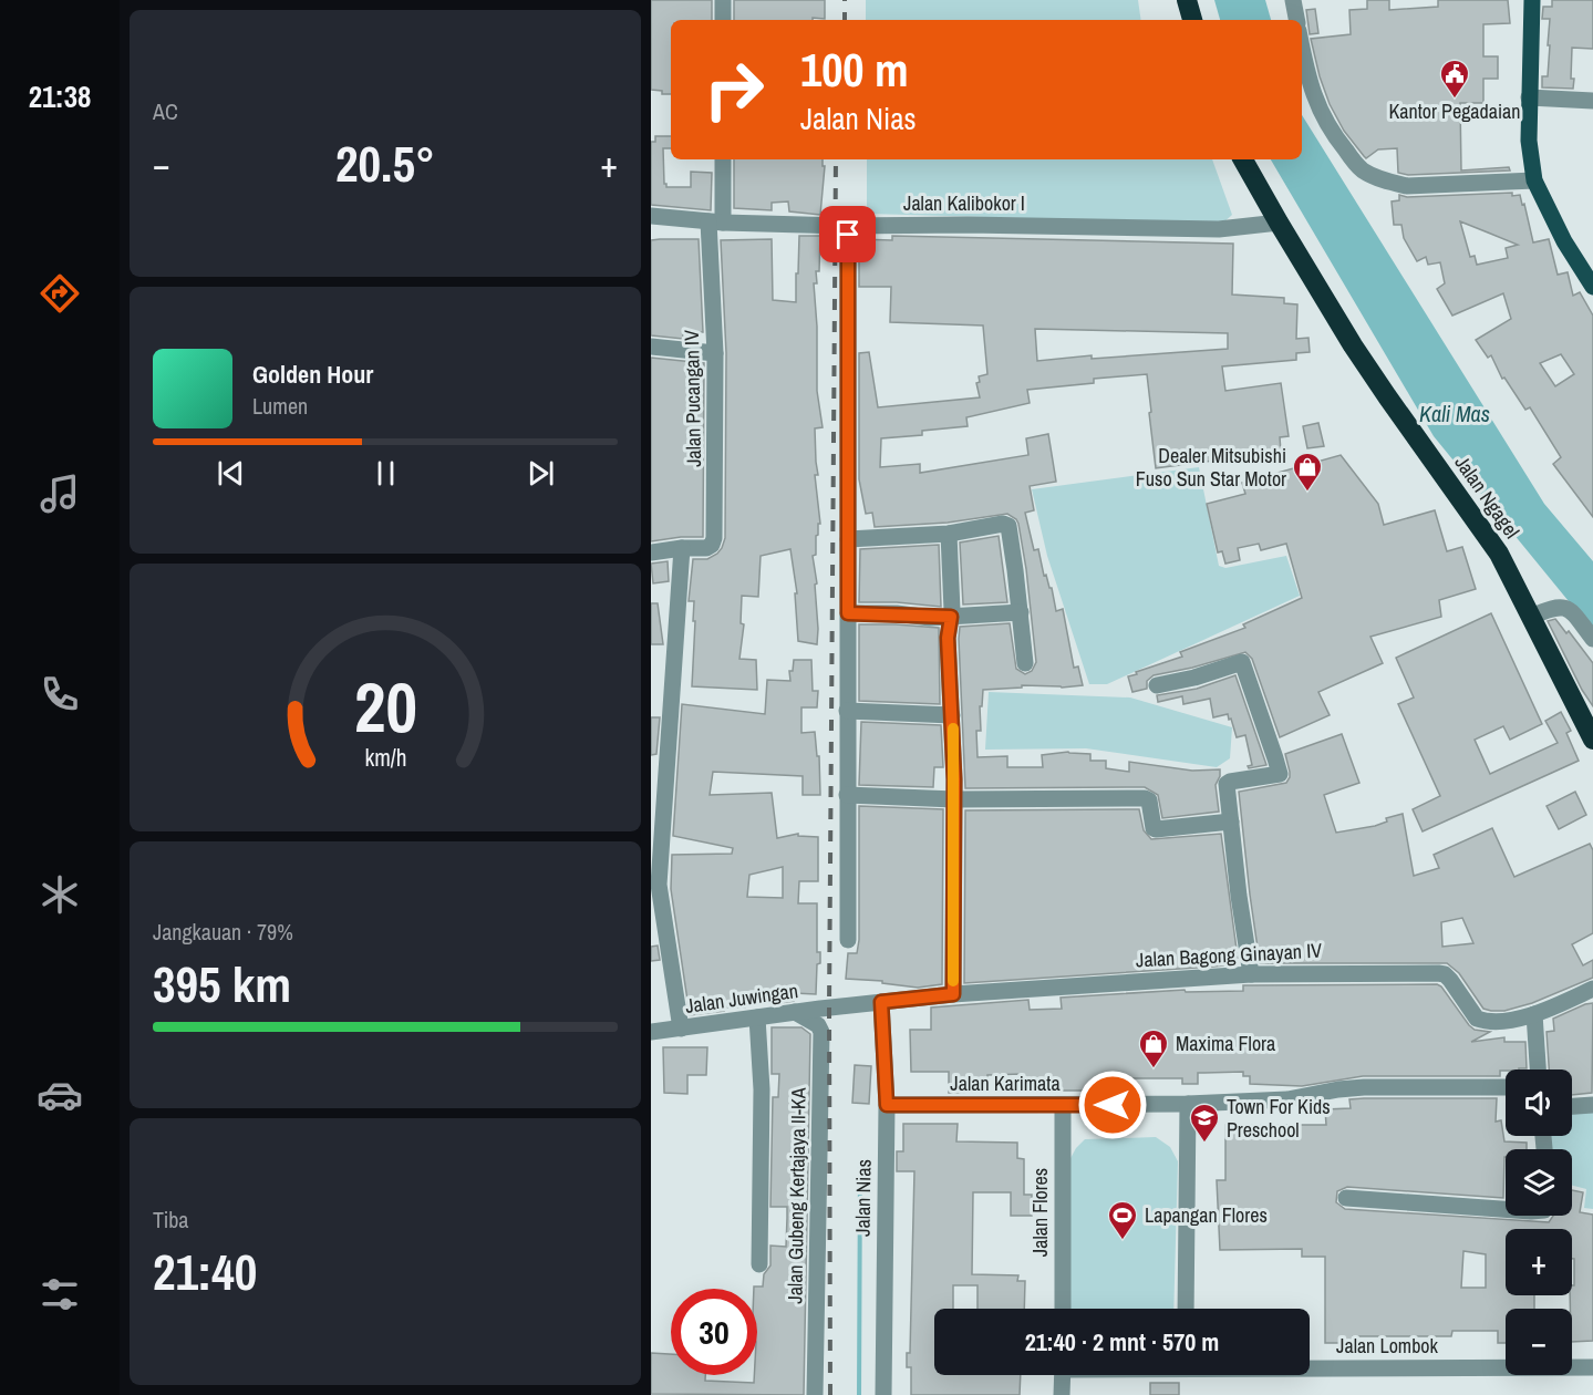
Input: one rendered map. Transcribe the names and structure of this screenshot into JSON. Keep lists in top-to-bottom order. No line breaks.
{"streets":{"highway":["Jalan Ngagel"],"street":["Jalan Kalibokor I","Jalan Pucangan IV","Jalan Bagong Ginayan IV","Jalan Juwingan","Jalan Karimata","Jalan Gubeng Kertajaya II-KA","Jalan Nias","Jalan Flores","Jalan Lombok"]},"crossings":[["Jalan Kalibokor I","Jalan Pucangan IV"],["Jalan Kalibokor I","Jalan Ngagel"],["Jalan Bagong Ginayan IV","Jalan Juwingan"],["Jalan Bagong Ginayan IV","Jalan Nias"],["Jalan Juwingan","Jalan Gubeng Kertajaya II-KA"],["Jalan Karimata","Jalan Nias"],["Jalan Karimata","Jalan Flores"]],"water":["Kali Mas"],"places":{"public building":["Kantor Pegadaian"],"shop":["Dealer Mitsubishi Fuso Sun Star Motor","Maxima Flora"],"school or university":["Town For Kids Preschool"],"sports":["Lapangan Flores"]},"page":{"tabs":"21:38","tile":["AC",["Jangkauan · 79%","395 km"],["Tiba","21:40"]],"turn":["100 m","Jalan Nias"],"heat":["−","20.5°","+"],"song":["Golden Hour","Lumen"],"map_buttons":["+","−"],"limit":"30","trip":"21:40 · 2 mnt · 570 m","gauge":["20","km/h"]}}
